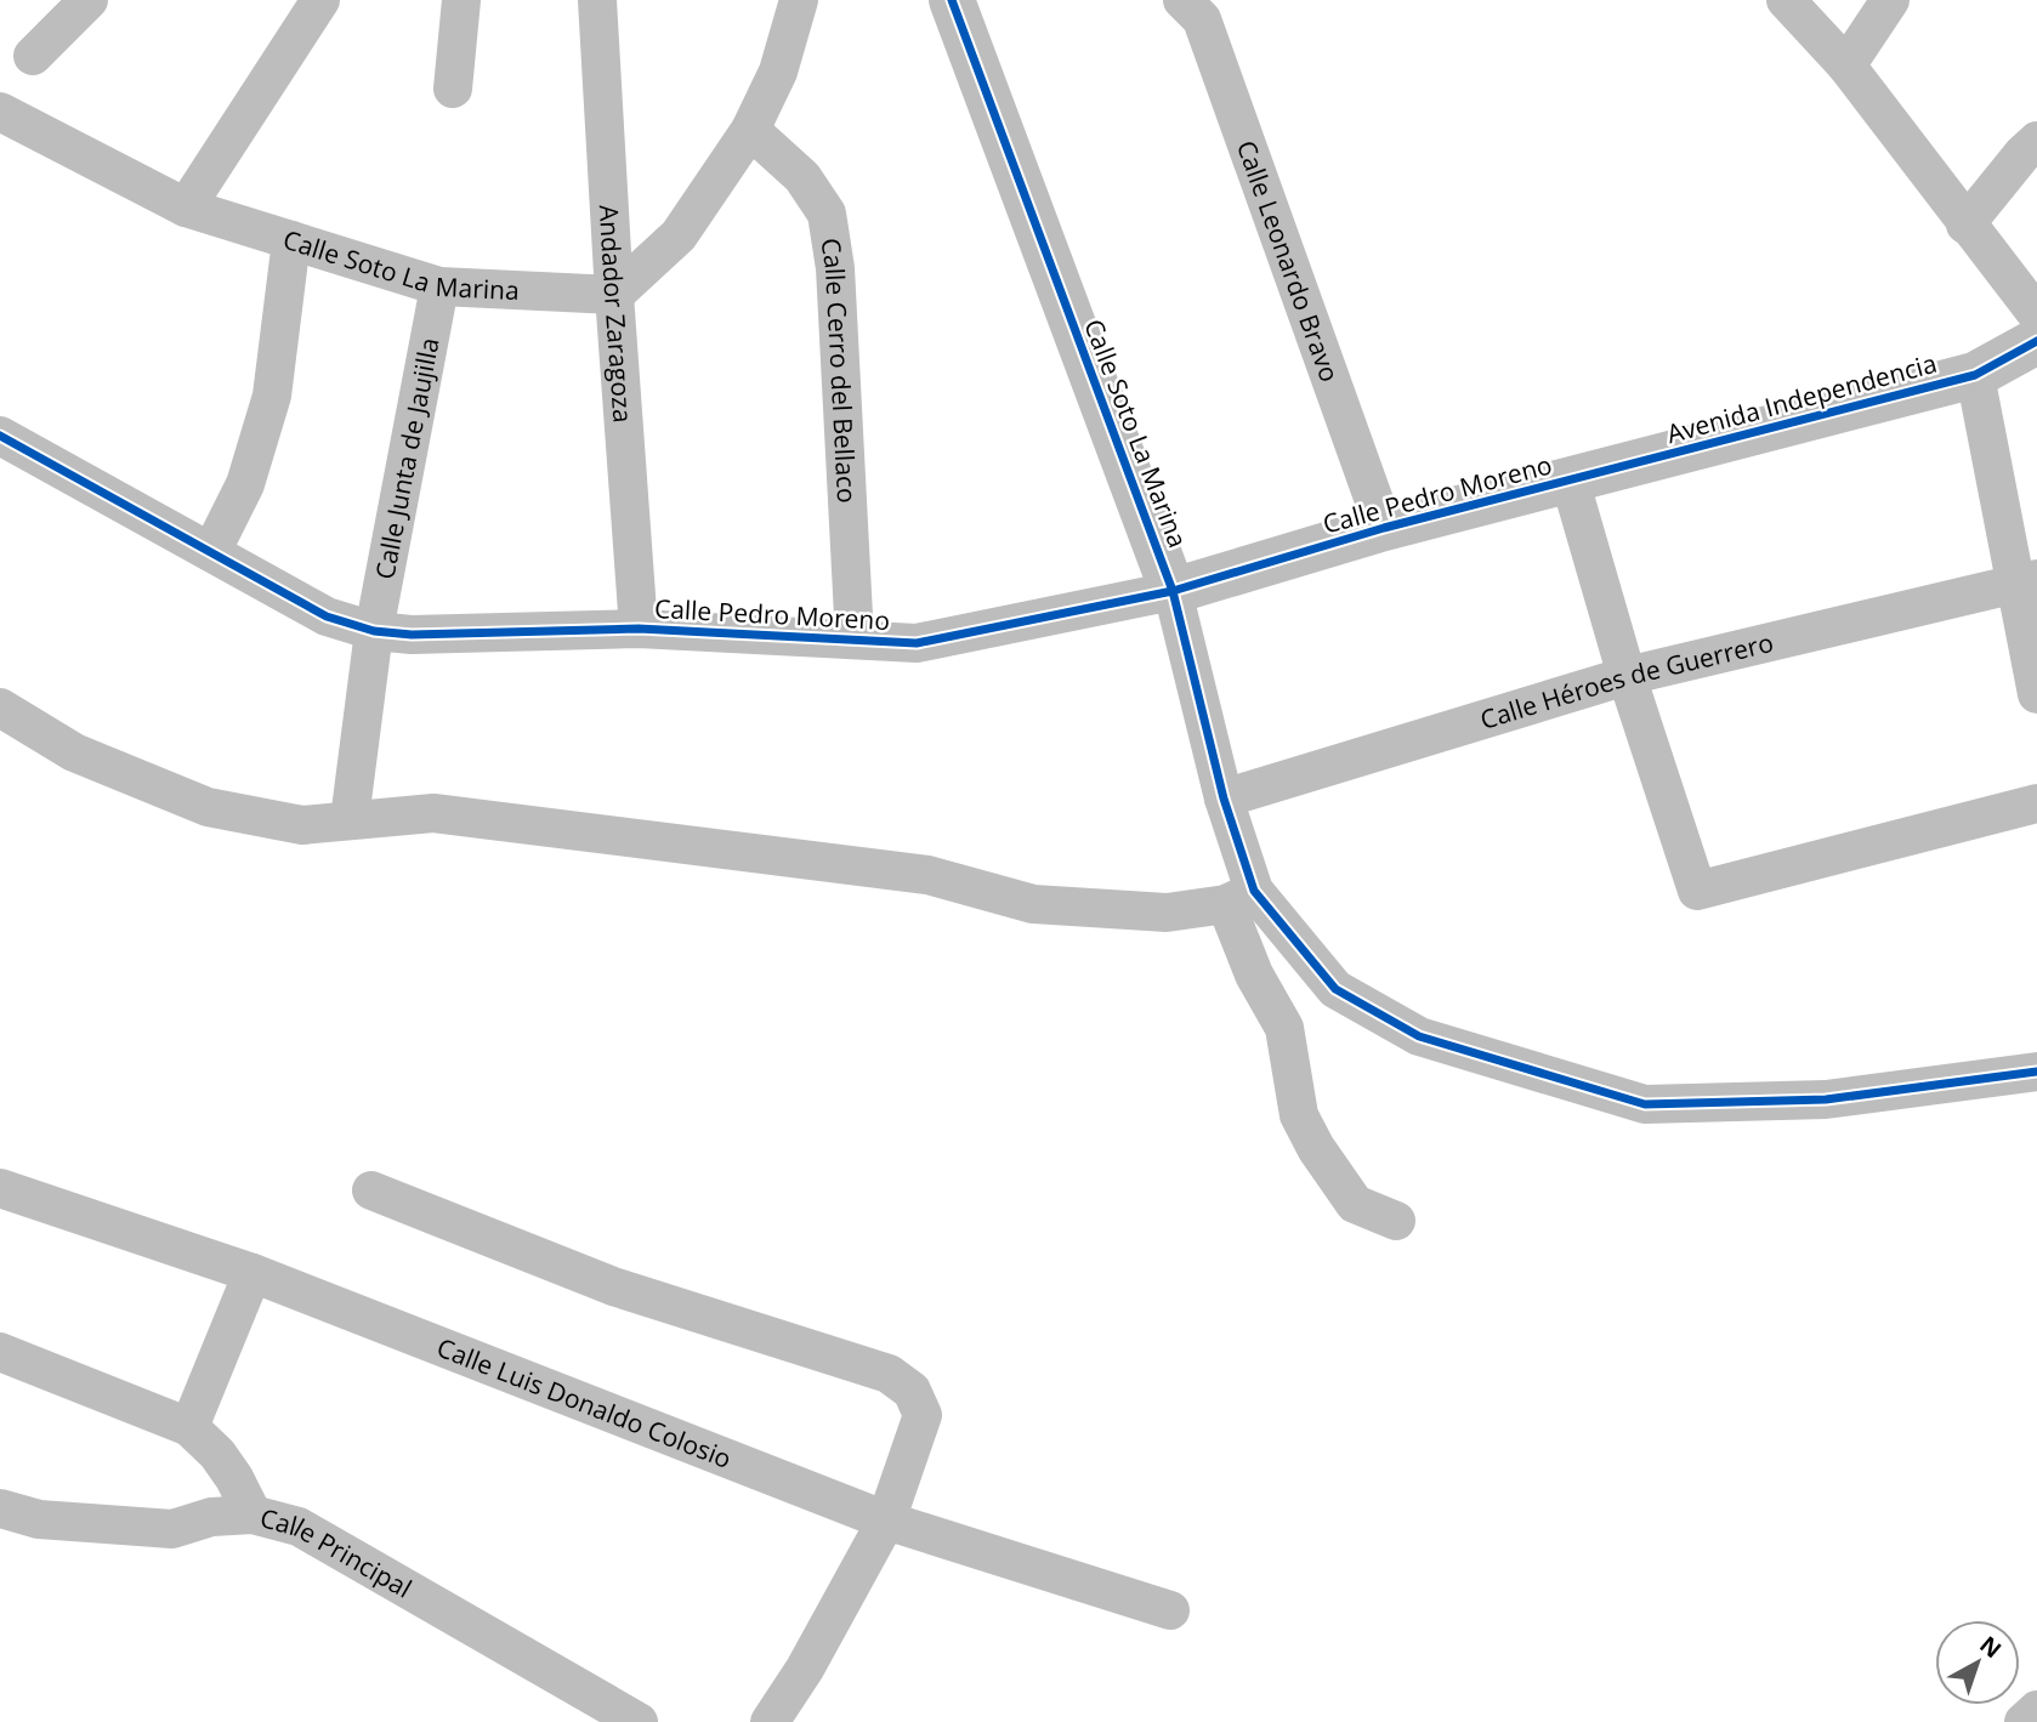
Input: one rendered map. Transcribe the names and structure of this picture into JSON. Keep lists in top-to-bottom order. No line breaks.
{"streets":{"street":["Calle Leonardo Bravo","Calle Soto La Marina","Andador Zaragoza","Calle Cerro del Bellaco","Avenida Independencia","Calle Junta de Jaujilla","Calle Pedro Moreno","Calle Héroes de Guerrero","Calle Luis Donaldo Colosio","Calle Principal"]},"crossings":[["Calle Leonardo Bravo","Calle Pedro Moreno"],["Calle Soto La Marina","Andador Zaragoza"],["Calle Soto La Marina","Calle Junta de Jaujilla"],["Calle Soto La Marina","Calle Pedro Moreno"],["Calle Soto La Marina","Calle Héroes de Guerrero"],["Andador Zaragoza","Calle Pedro Moreno"],["Calle Cerro del Bellaco","Calle Pedro Moreno"],["Avenida Independencia","Calle Pedro Moreno"],["Calle Junta de Jaujilla","Calle Pedro Moreno"]],"north":"top right"}
